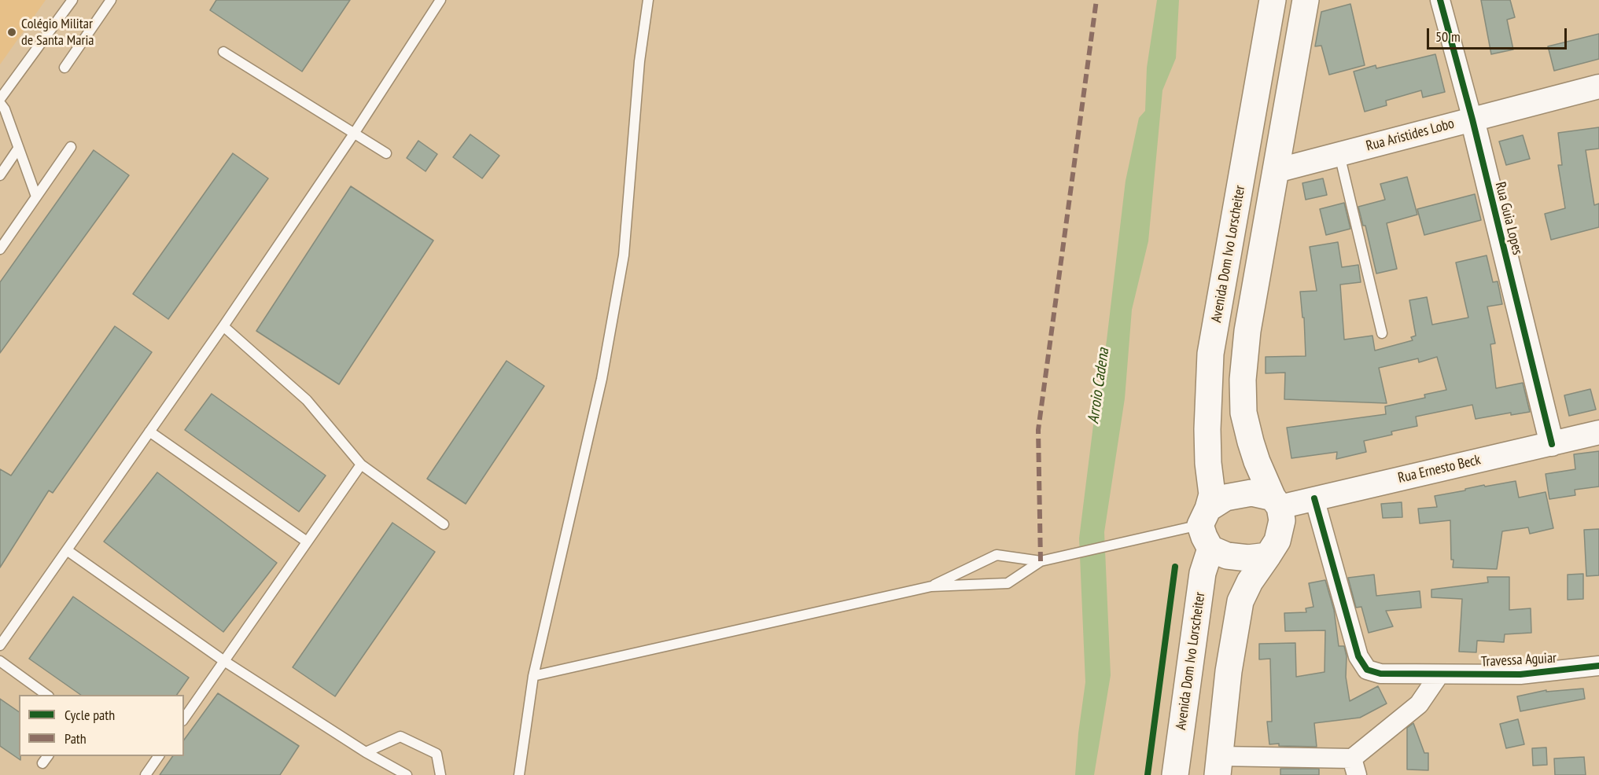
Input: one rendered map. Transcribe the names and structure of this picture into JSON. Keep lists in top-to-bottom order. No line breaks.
{"streets":{"main road":["Avenida Dom Ivo Lorscheiter"],"street":["Rua Aristides Lobo","Rua Guia Lopes","Rua Ernesto Beck","Travessa Aguiar"]},"crossings":[["Rua Aristides Lobo","Rua Guia Lopes"],["Rua Guia Lopes","Rua Ernesto Beck"],["Avenida Dom Ivo Lorscheiter","Rua Ernesto Beck"],["Rua Ernesto Beck","Travessa Aguiar"]],"water":["Arroio Cadena"],"places":["Colégio Militar de Santa Maria"],"legend":["Cycle path","Path"],"scale_bar":"50 m"}
